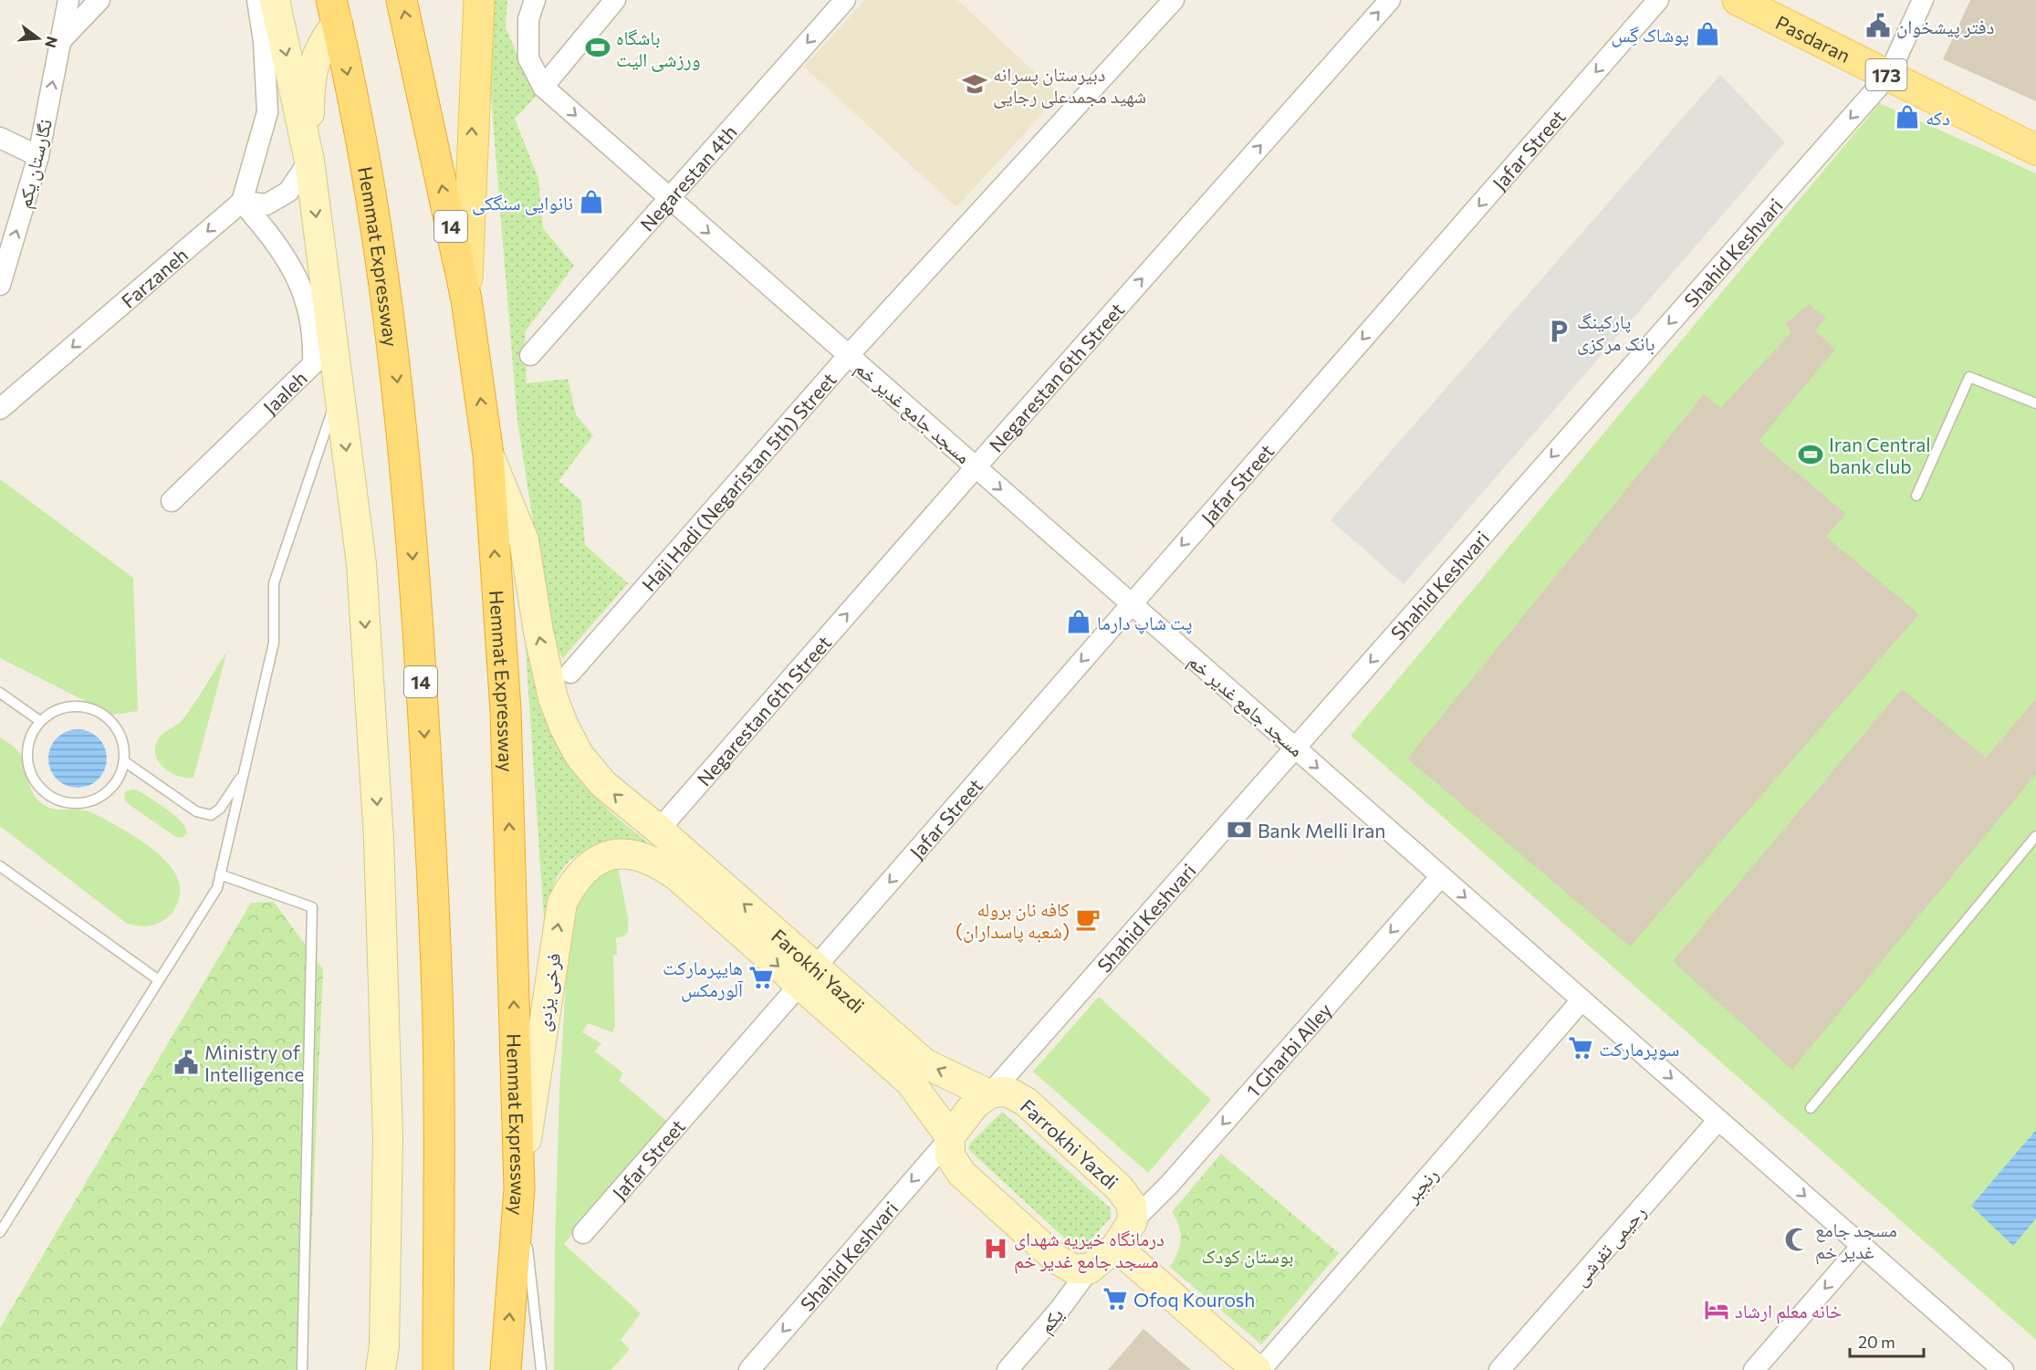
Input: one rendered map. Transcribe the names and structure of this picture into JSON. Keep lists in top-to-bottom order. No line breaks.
{"streets":{"highway":["14","Hemmat Expressway"],"main road":["Pasdaran","173","Farokhi Yazdi","فرخی یزدی","Farrokhi Yazdi"],"street":["Jafar Street","نگارستان یکم","Negarestan 4th","Shahid Keshvari","Farzaneh","Negarestan 6th Street","Jaaleh","مسجد جامع غدیر خم","Haji Hadi (Negaristan 5th) Street","1 Gharbi Alley","رنجبر","رحیمی تفرشی","یکم"]},"crossings":[["Pasdaran","Shahid Keshvari"],["Jafar Street","مسجد جامع غدیر خم"],["Jafar Street","Farokhi Yazdi"],["Jafar Street","فرخی یزدی"],["Negarestan 4th","مسجد جامع غدیر خم"],["Shahid Keshvari","مسجد جامع غدیر خم"],["Shahid Keshvari","Farokhi Yazdi"],["Shahid Keshvari","Farrokhi Yazdi"],["Hemmat Expressway","Farokhi Yazdi"],["Hemmat Expressway","فرخی یزدی"],["Farzaneh","Jaaleh"],["Negarestan 6th Street","مسجد جامع غدیر خم"],["Negarestan 6th Street","Farokhi Yazdi"],["مسجد جامع غدیر خم","Haji Hadi (Negaristan 5th) Street"],["مسجد جامع غدیر خم","1 Gharbi Alley"],["مسجد جامع غدیر خم","رنجبر"],["مسجد جامع غدیر خم","رحیمی تفرشی"],["Farokhi Yazdi","فرخی یزدی"],["Farokhi Yazdi","Farrokhi Yazdi"],["1 Gharbi Alley","Farrokhi Yazdi"]],"one_way":["Jafar Street","نگارستان یکم","Shahid Keshvari","Farzaneh","Negarestan 6th Street","مسجد جامع غدیر خم","Farokhi Yazdi","1 Gharbi Alley"],"parks":["بوستان کودک"],"places":{"public building":["دفتر پیشخوان","Ministry of Intelligence"],"shop":["پوشاک گِس","دکه","نانوایی سنگکی","پت شاپ دارما"],"sports":["باشگاه ورزشی الیت","Iran Central bank club"],"school or university":["دبیرستان پسرانه شهید مجمدعلی رجایی"],"parking":["پارکینگ بانک مرکزی"],"bank":["Bank Melli Iran"],"cafe":["کافه نان بروله (شعبه پاسداران)"],"supermarket":["هایپرمارکت آلورمکس","سوپرمارکت","Ofoq Kourosh"],"mosque":["مسجد جامع غدیر خم"],"hospital":["درمانگاه خیریه شهدای مسجد جامع غدیر خم"],"hotel":["خانه معلم ارشاد"]},"scale_bar":"20 m","north":"right"}
